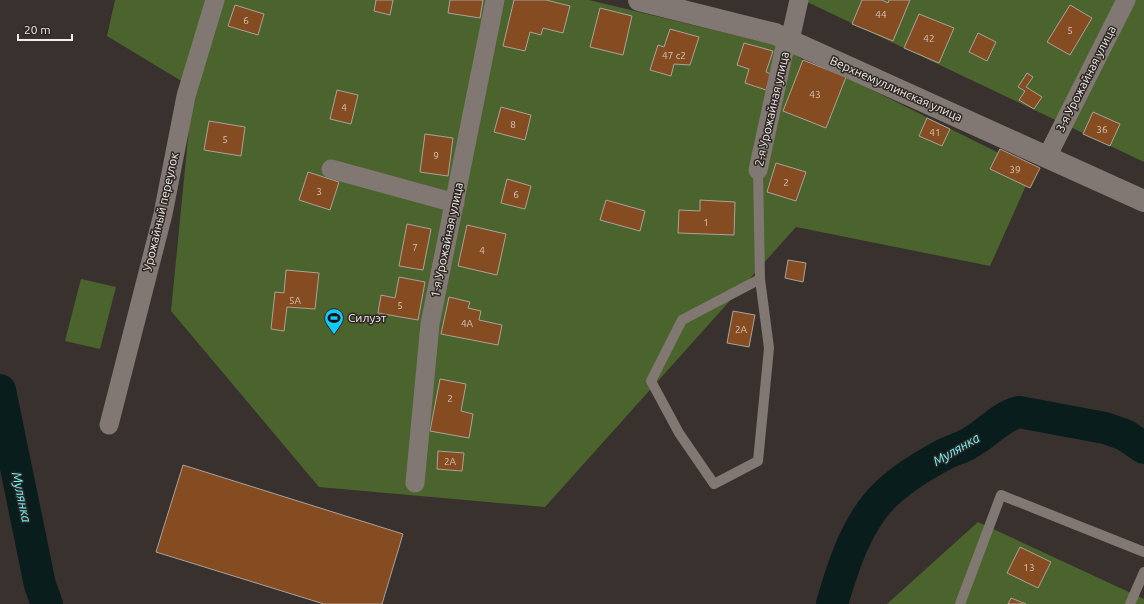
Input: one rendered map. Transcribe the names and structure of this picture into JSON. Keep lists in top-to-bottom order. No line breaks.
{"streets":{"street":["3-я Урожайная улица","Верхнемуллинская улица","2-я Урожайная улица","Урожайный переулок","1-я Урожайная улица"]},"crossings":[["3-я Урожайная улица","Верхнемуллинская улица"],["Верхнемуллинская улица","2-я Урожайная улица"]],"water":["Мулянка"],"places":{"sports":["Силуэт"]},"house_numbers":["44","6","5","42","47 с2","43","4","8","36","41","5","9","39","2","3","6","1","7","4","5А","5","4А","2А","2","2А","13"],"scale_bar":"20 m"}
